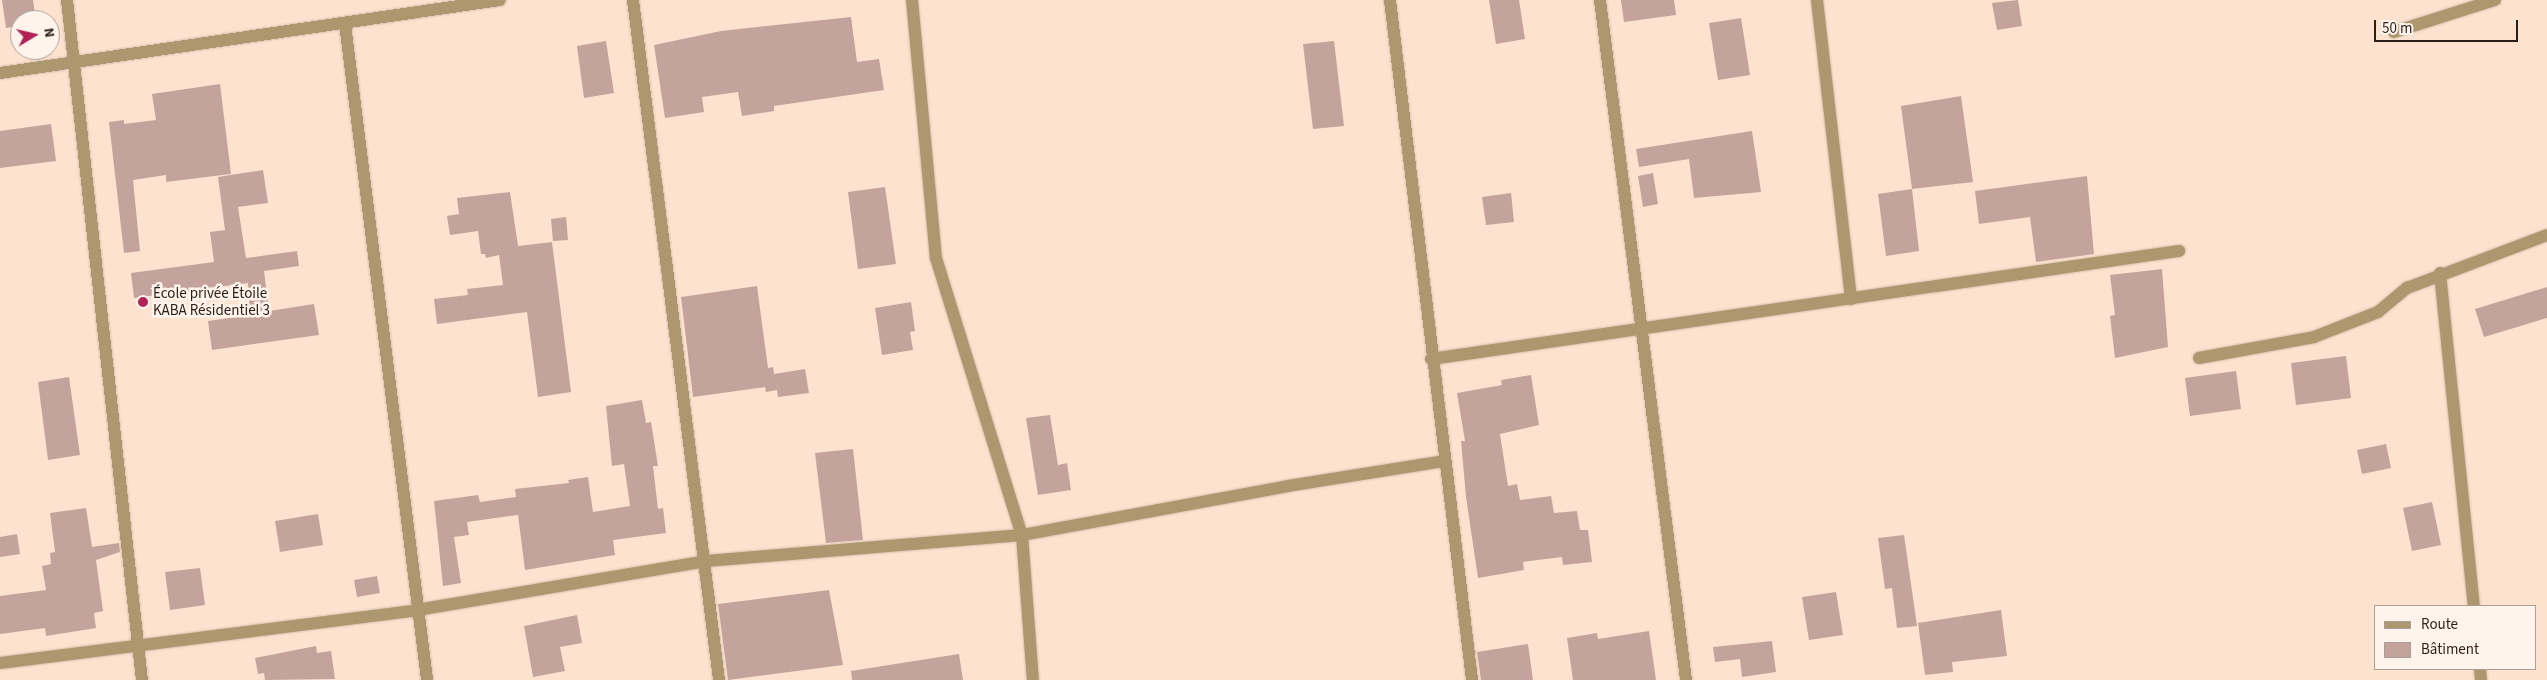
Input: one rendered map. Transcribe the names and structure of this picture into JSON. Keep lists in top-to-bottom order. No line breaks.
{"places":["École privée Étoile KABA Résidentiel 3"],"legend":["Route","Bâtiment"],"scale_bar":"50 m","north":"right"}
